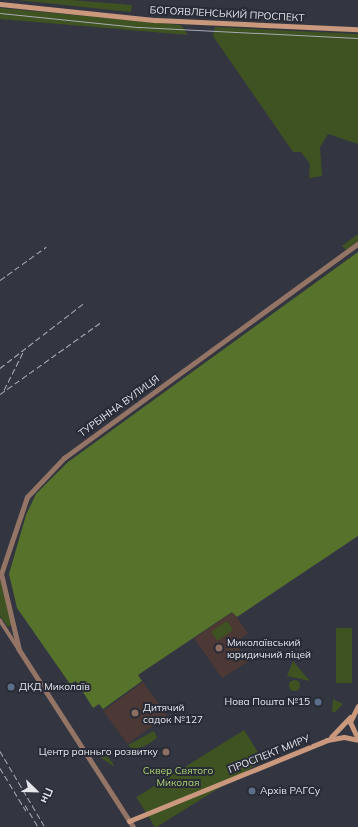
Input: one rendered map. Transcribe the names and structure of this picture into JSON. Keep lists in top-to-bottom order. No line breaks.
{"streets":{"main road":["БОГОЯВЛЕНСЬКИЙ ПРОСПЕКТ","ПРОСПЕКТ МИРУ"],"street":["ТУРБІННА ВУЛИЦЯ"]},"parks":["Сквер Святого Миколая"],"places":["Миколаївський юридичний ліцей","ДКД Миколаїв","Нова Пошта №15","Дитячий садок №127","Центр ранньго розвитку","Архів РАГСу"],"north":"bottom right"}
